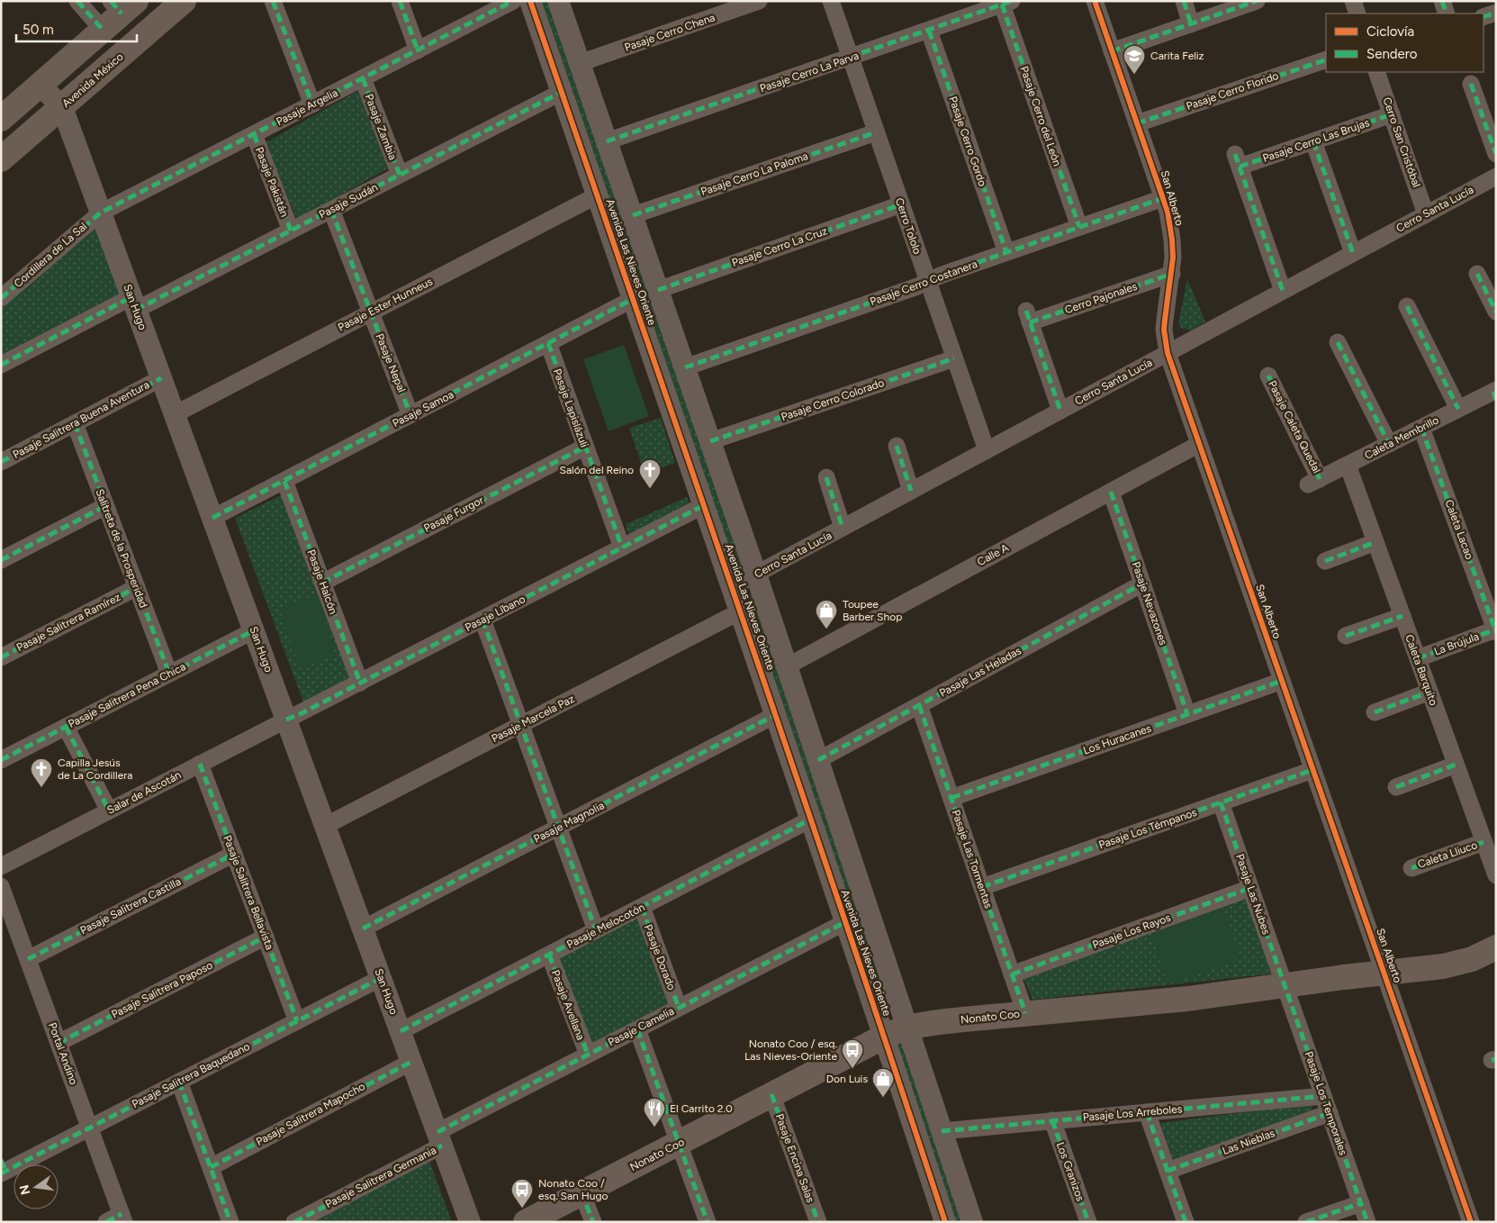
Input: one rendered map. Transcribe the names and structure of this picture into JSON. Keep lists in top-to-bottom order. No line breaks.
{"streets":{"main road":["Avenida México","Nonato Coo"],"street":["Pasaje Cerro Chena","Pasaje Cerro La Parva","Pasaje Cerro Florido","Pasaje Argelia","Pasaje Cerro del León","Pasaje Zambia","Pasaje Cerro Las Brujas","Pasaje Cerro Gordo","Cerro San Cristóbal","Pasaje Cerro La Paloma","Pasaje Pakistán","San Alberto","Pasaje Sudán","Cerro Santa Lucía","Cerro Tololo","Pasaje Cerro La Cruz","Cordillera de La Sal","Avenida Las Nieves Oriente","Pasaje Cerro Costanera","Cerro Pajonales","Pasaje Ester Hunneus","San Hugo","Pasaje Nepal","Pasaje Cerro Colorado","Pasaje Lapislázuli","Pasaje Samoa","Pasaje Salitrera Buena Aventura","Pasaje Caleta Quedal","Caleta Membrillo","Pasaje Furgor","Caleta Lacao","Salitreta de la Prosperidad","Calle A","Pasaje Halcón","Pasaje Nevazones","Pasaje Líbano","Pasaje Salitrera Ramírez","La Brújula","Caleta Barquito","Pasaje Las Heladas","Pasaje Salitrera Pena Chica","Pasaje Marcela Paz","Los Huracanes","Salar de Ascotán","Pasaje Magnolia","Pasaje Los Témpanos","Caleta Lliuco","Pasaje Las Tormentas","Pasaje Salitrera Bellavista","Pasaje Las Nubes","Pasaje Salitrera Castilla","Pasaje Melocotón","Pasaje Los Rayos","Pasaje Dorado","Pasaje Salitrera Paposo","Pasaje Avellana","Pasaje Camelia","Portal Andino","Pasaje Salitrera Baquedano","Pasaje Los Temporales","Pasaje Los Arreboles","Pasaje Salitrera Mapocho","Las Nieblas","Pasaje Encina Salas","Los Granizos","Pasaje Salitrera Germania"]},"crossings":[["Pasaje Cerro Chena","Avenida Las Nieves Oriente"],["Pasaje Cerro La Parva","Pasaje Cerro del León"],["Pasaje Cerro La Parva","Pasaje Cerro Gordo"],["Pasaje Cerro La Parva","Cerro Tololo"],["Pasaje Cerro La Parva","Avenida Las Nieves Oriente"],["Avenida México","San Hugo"],["Pasaje Cerro Florido","San Alberto"],["Pasaje Argelia","Pasaje Zambia"],["Pasaje Argelia","Pasaje Pakistán"],["Pasaje Argelia","Cordillera de La Sal"],["Pasaje Argelia","San Hugo"],["Pasaje Cerro del León","Pasaje Cerro Costanera"],["Pasaje Zambia","Pasaje Sudán"],["Pasaje Cerro Las Brujas","Cerro San Cristóbal"],["Pasaje Cerro Las Brujas","Cerro Santa Lucía"],["Pasaje Cerro Gordo","Pasaje Cerro Costanera"],["Cerro San Cristóbal","Cerro Santa Lucía"],["Pasaje Cerro La Paloma","Cerro Tololo"],["Pasaje Cerro La Paloma","Avenida Las Nieves Oriente"],["Pasaje Pakistán","Pasaje Sudán"],["San Alberto","Cerro Santa Lucía"],["San Alberto","Pasaje Cerro Costanera"],["San Alberto","Cerro Pajonales"],["San Alberto","Calle A"],["San Alberto","Los Huracanes"],["San Alberto","Pasaje Los Témpanos"],["San Alberto","Nonato Coo"],["Pasaje Sudán","Avenida Las Nieves Oriente"],["Pasaje Sudán","San Hugo"],["Pasaje Sudán","Pasaje Nepal"],["Cerro Santa Lucía","Cerro Tololo"],["Cerro Santa Lucía","Avenida Las Nieves Oriente"],["Cerro Santa Lucía","Cerro Pajonales"],["Cerro Tololo","Pasaje Cerro La Cruz"],["Cerro Tololo","Pasaje Cerro Costanera"],["Cerro Tololo","Pasaje Cerro Colorado"],["Pasaje Cerro La Cruz","Avenida Las Nieves Oriente"],["Cordillera de La Sal","San Hugo"],["Avenida Las Nieves Oriente","Pasaje Cerro Costanera"],["Avenida Las Nieves Oriente","Pasaje Ester Hunneus"],["Avenida Las Nieves Oriente","Pasaje Cerro Colorado"],["Avenida Las Nieves Oriente","Pasaje Samoa"],["Avenida Las Nieves Oriente","Calle A"],["Avenida Las Nieves Oriente","Pasaje Líbano"],["Avenida Las Nieves Oriente","Pasaje Las Heladas"],["Avenida Las Nieves Oriente","Pasaje Marcela Paz"],["Avenida Las Nieves Oriente","Pasaje Magnolia"],["Avenida Las Nieves Oriente","Pasaje Melocotón"],["Avenida Las Nieves Oriente","Nonato Coo"],["Avenida Las Nieves Oriente","Pasaje Camelia"],["Avenida Las Nieves Oriente","Pasaje Los Arreboles"],["Pasaje Ester Hunneus","San Hugo"],["Pasaje Ester Hunneus","Pasaje Nepal"],["San Hugo","Pasaje Samoa"],["San Hugo","Pasaje Salitrera Buena Aventura"],["San Hugo","Pasaje Líbano"],["San Hugo","Pasaje Salitrera Pena Chica"],["San Hugo","Pasaje Marcela Paz"],["San Hugo","Salar de Ascotán"],["San Hugo","Pasaje Magnolia"],["San Hugo","Pasaje Melocotón"],["San Hugo","Pasaje Camelia"],["San Hugo","Pasaje Salitrera Baquedano"],["San Hugo","Pasaje Salitrera Mapocho"],["San Hugo","Pasaje Salitrera Germania"],["Pasaje Nepal","Pasaje Samoa"],["Pasaje Lapislázuli","Pasaje Samoa"],["Pasaje Lapislázuli","Pasaje Furgor"],["Pasaje Lapislázuli","Pasaje Líbano"],["Pasaje Samoa","Pasaje Halcón"],["Pasaje Salitrera Buena Aventura","Salitreta de la Prosperidad"],["Pasaje Caleta Quedal","Caleta Membrillo"],["Caleta Membrillo","Caleta Lacao"],["Caleta Membrillo","Caleta Barquito"],["Pasaje Furgor","Pasaje Halcón"],["Caleta Lacao","La Brújula"],["Salitreta de la Prosperidad","Pasaje Salitrera Ramírez"],["Salitreta de la Prosperidad","Pasaje Salitrera Pena Chica"],["Calle A","Pasaje Nevazones"],["Pasaje Halcón","Pasaje Líbano"],["Pasaje Nevazones","Pasaje Las Heladas"],["Pasaje Nevazones","Los Huracanes"],["Pasaje Líbano","Salar de Ascotán"],["La Brújula","Caleta Barquito"],["Caleta Barquito","Caleta Lliuco"],["Pasaje Las Heladas","Pasaje Las Tormentas"],["Los Huracanes","Pasaje Las Tormentas"],["Salar de Ascotán","Pasaje Salitrera Bellavista"],["Pasaje Los Témpanos","Pasaje Las Tormentas"],["Pasaje Los Témpanos","Pasaje Las Nubes"],["Pasaje Las Tormentas","Pasaje Los Rayos"],["Pasaje Las Tormentas","Nonato Coo"],["Pasaje Salitrera Bellavista","Pasaje Salitrera Castilla"],["Pasaje Salitrera Bellavista","Pasaje Salitrera Paposo"],["Pasaje Salitrera Bellavista","Pasaje Salitrera Baquedano"],["Pasaje Las Nubes","Pasaje Los Rayos"],["Pasaje Las Nubes","Nonato Coo"],["Pasaje Las Nubes","Pasaje Los Temporales"],["Pasaje Salitrera Castilla","Portal Andino"],["Pasaje Melocotón","Pasaje Dorado"],["Pasaje Melocotón","Pasaje Avellana"],["Pasaje Dorado","Pasaje Camelia"],["Pasaje Salitrera Paposo","Portal Andino"],["Pasaje Avellana","Pasaje Camelia"],["Nonato Coo","Pasaje Los Temporales"],["Nonato Coo","Pasaje Encina Salas"],["Pasaje Camelia","Pasaje Salitrera Germania"],["Portal Andino","Pasaje Salitrera Baquedano"],["Pasaje Los Temporales","Pasaje Los Arreboles"],["Pasaje Los Temporales","Las Nieblas"],["Pasaje Los Arreboles","Los Granizos"]],"places":{"school or university":["Carita Feliz"],"church":["Salón del Reino","Capilla Jesús de La Cordillera"],"shop":["Toupee Barber Shop","Don Luis"],"bus stop":["Nonato Coo / esq. Las Nieves-Oriente","Nonato Coo / esq. San Hugo"],"restaurant":["El Carrito 2.0"]},"legend":["Ciclovía","Sendero"],"scale_bar":"50 m","north":"left"}
